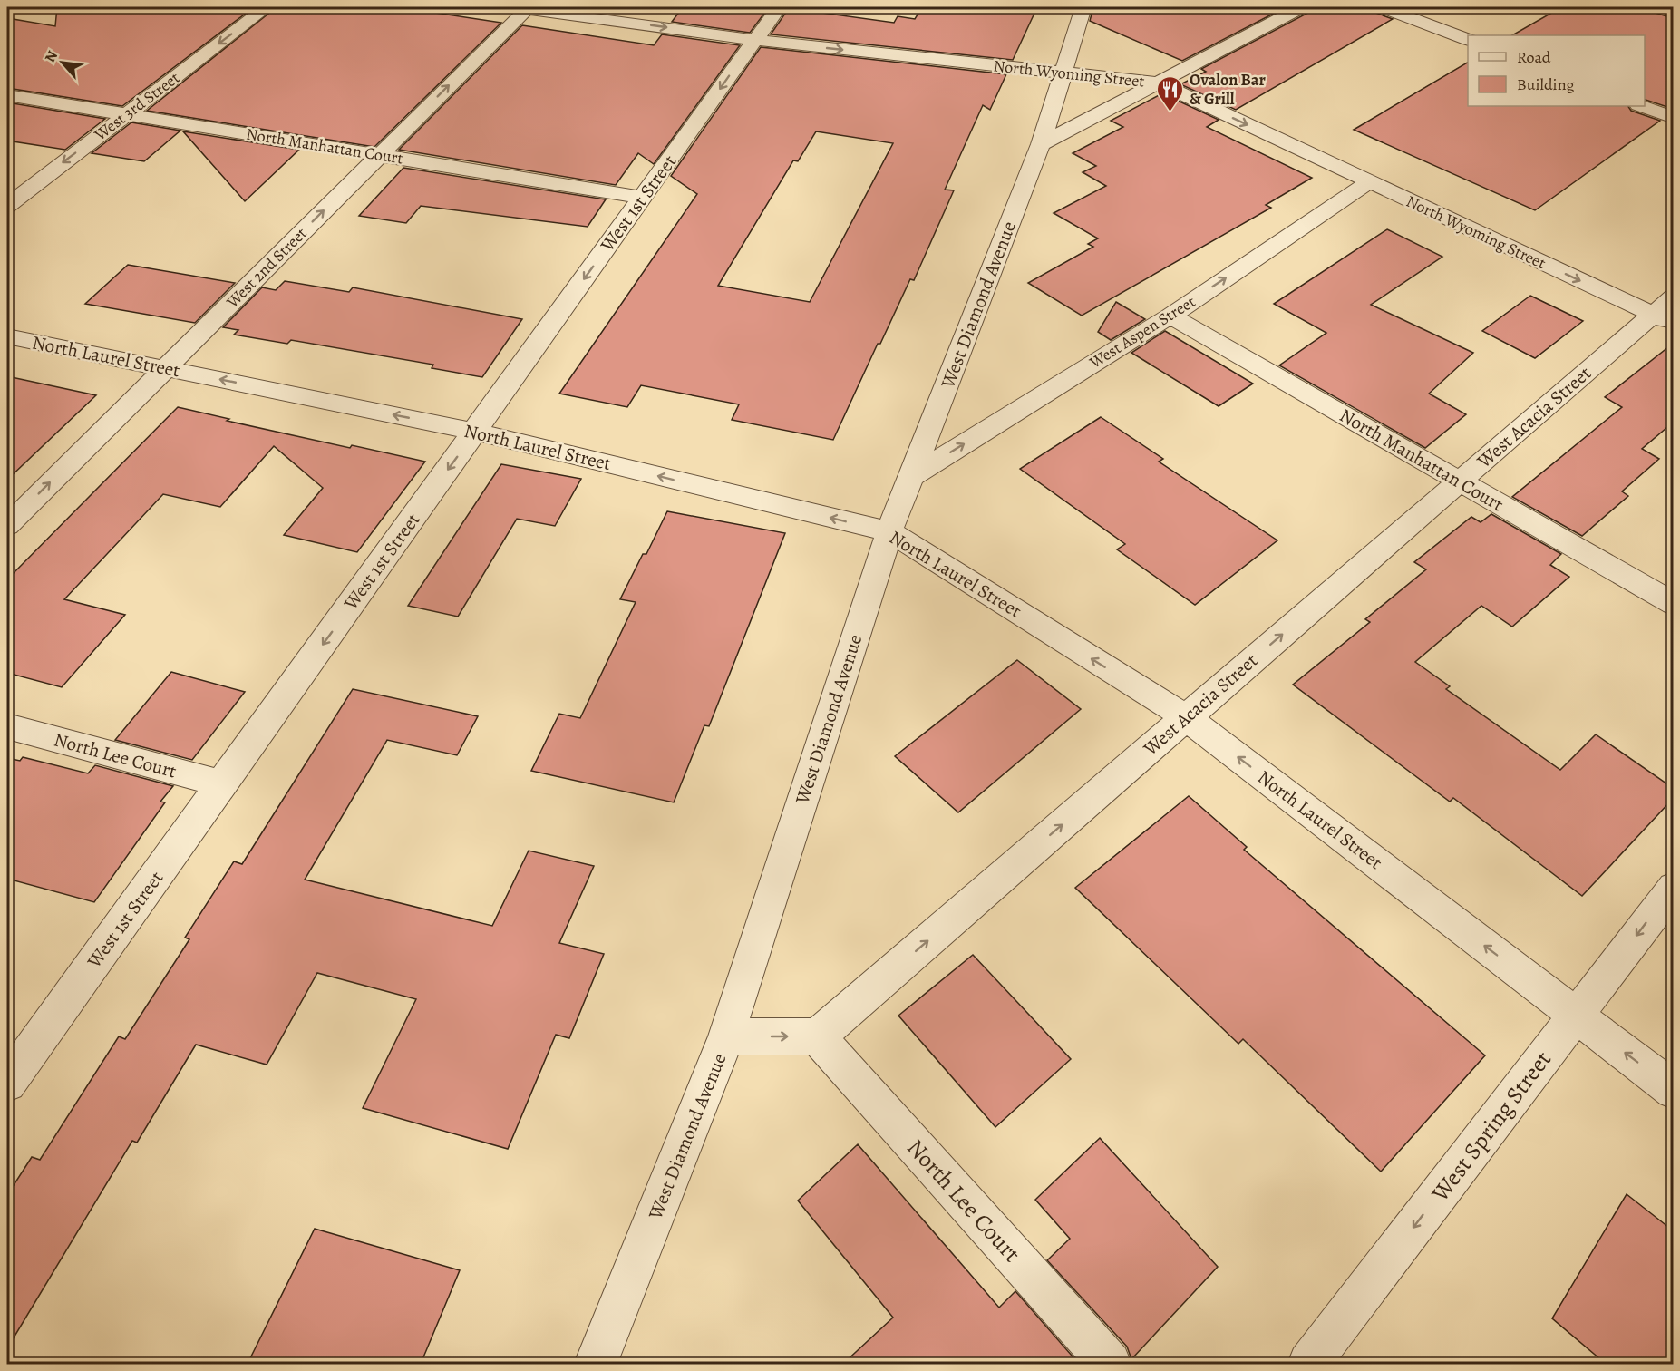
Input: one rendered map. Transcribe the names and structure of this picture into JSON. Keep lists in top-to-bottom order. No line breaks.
{"streets":{"street":["North Wyoming Street","West 3rd Street","North Manhattan Court","West 1st Street","West 2nd Street","West Diamond Avenue","West Aspen Street","North Laurel Street","West Acacia Street","North Lee Court","West Spring Street"]},"crossings":[["North Wyoming Street","West 1st Street"],["North Wyoming Street","West 2nd Street"],["North Wyoming Street","West Diamond Avenue"],["North Wyoming Street","West Aspen Street"],["North Wyoming Street","West Acacia Street"],["West 3rd Street","North Manhattan Court"],["North Manhattan Court","West 1st Street"],["North Manhattan Court","West 2nd Street"],["North Manhattan Court","West Aspen Street"],["North Manhattan Court","West Acacia Street"],["West 1st Street","North Laurel Street"],["West 1st Street","North Lee Court"],["West 2nd Street","North Laurel Street"],["West Diamond Avenue","West Aspen Street"],["West Diamond Avenue","North Laurel Street"],["North Laurel Street","West Acacia Street"],["North Laurel Street","West Spring Street"],["West Acacia Street","North Lee Court"]],"one_way":["North Wyoming Street","West 3rd Street","West 1st Street","West 2nd Street","North Laurel Street","West Acacia Street","West Spring Street"],"places":{"restaurant":["Ovalon Bar & Grill"]},"legend":["Road","Building"],"north":"top left"}
